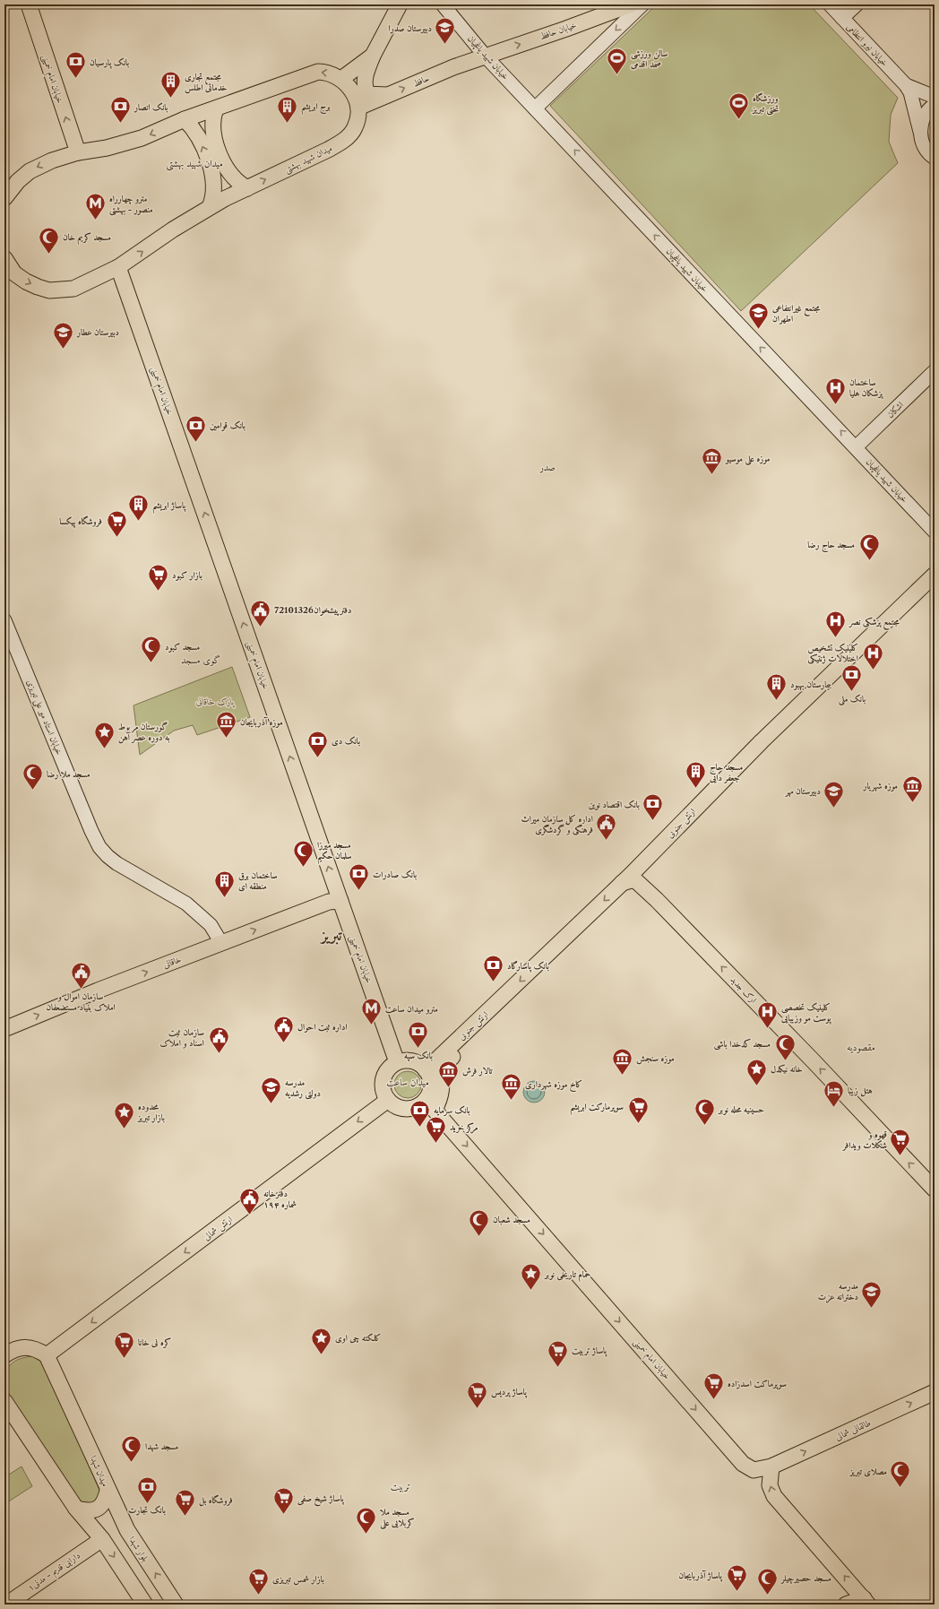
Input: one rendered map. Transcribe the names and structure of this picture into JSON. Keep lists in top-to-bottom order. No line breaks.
{"streets":{"main road":["خیابان حافظ","خیابان نیرو انتظامی","خیابان شهید یاغچیان","خیابان امام خمینی","حافظ","میدان شهید بهشتی","اشکان","خیابان استاد میر علی تبریزی","ارتش جنوبی","خاقانی","ارک جدید","ارتش شمالی","طالقانی شمالی","میدان شهدا","بلوار شهدا","دارایی قدیم - مدنی۱"]},"crossings":[["خیابان حافظ","خیابان شهید یاغچیان"],["خیابان حافظ","حافظ"],["خیابان شهید یاغچیان","حافظ"],["خیابان شهید یاغچیان","اشکان"],["خیابان امام خمینی","میدان شهید بهشتی"],["خیابان امام خمینی","ارتش جنوبی"],["خیابان امام خمینی","خاقانی"],["خیابان امام خمینی","ارتش شمالی"],["خیابان امام خمینی","طالقانی شمالی"],["حافظ","میدان شهید بهشتی"],["خیابان استاد میر علی تبریزی","خاقانی"],["ارتش جنوبی","ارک جدید"],["ارتش جنوبی","ارتش شمالی"],["ارتش شمالی","میدان شهدا"],["میدان شهدا","بلوار شهدا"]],"one_way":["خیابان شهید یاغچیان","حافظ","خاقانی","ارک جدید","ارتش شمالی","طالقانی شمالی"],"districts":["میدان شهید بهشتی","صدر","گوی مسجد","تبریز","مقصودیه","میدان ساعت","تربیت"],"parks":["پارک خاقانی"],"places":{"school or university":["دبیرستان صدرا","مجتمع غیرانتفاعی اطهران","دبیرستان عطار","دبیرستان مهر","مدرسه دولتی رشدیه","مدرسه دخترانه عزت"],"sports":["سالن ورزشی صمد اقدمی","ورزشگاه تختی تبریز"],"bank":["بانک پارسیان","بانک انصار","بانک قوامین","بانک ملی","بانک دی","بانک اقتصاد نوین","بانک صادرات","بانک پاسارگاد","بانک سپه","بانک سرمایه","بانک تجارت"],"building":["مجتمع تجاری خدماتی اطلس","برج ابریشم","پاساژ ابریشم","بیمارستان بهبود","مسجد حاج جعفر دایی","ساختمان برق منطقه ای"],"metro station":["مترو چهارراه منصور - بهشتی","مترو میدان ساعت"],"mosque":["مسجد کریم خان","مسجد حاج رضا","مسجد کبود","مسجد ملا رضا","مسجد میرزا سلمان حکیم","مسجد کدخدا باشی","حسینیه محله نوبر","مسجد شعبان","مسجد شهدا","مصلای تبریز","مسجد ملا کربلایی علی","مسجد حصیرچیلر"],"hospital":["ساختمان پزشکان هلیا","مجتمع پزشکی نصر","کلینیک تشخیص اختلالات ژنتیکی","کلینیک تخصصی پوست مو وزیبایی"],"museum":["موزه علی موسیو","موزه آذربایجان","موزه شهریار","موزه سنجش","تالار فرش","کاخ موزه شهرداری"],"supermarket":["فروشگاه پیکسا","بازار کبود","سوپرمارکت ابریشم","مرکز خرید","قهوه و شکلات ویدافر","کره نی خانا","پاساژ تربیت","سوپرماکت اسدزاده","پاساژ پردیس","پاساژ شیخ صفی","فروشگاه بل","پاساژ آذربایجان","بازار شمس تبریزی"],"public building":["دفترپیشخوان72101326","اداره کل سازمان میراث فرهنگی و گردشگری","سازمان اموال و املاک بنیاد مستضعفان","اداره ثبت احوال","سازمان ثبت اسناد و املاک","دفترخانه شماره ۱۹۴"],"place":["گورستان مربوط به دوره عصر آهن","خانه نیکدل","محدوده بازار تبریز","حمام تاریخی نوبر","کلکته چی اوی"],"hotel":["هتل زیبا"]}}
